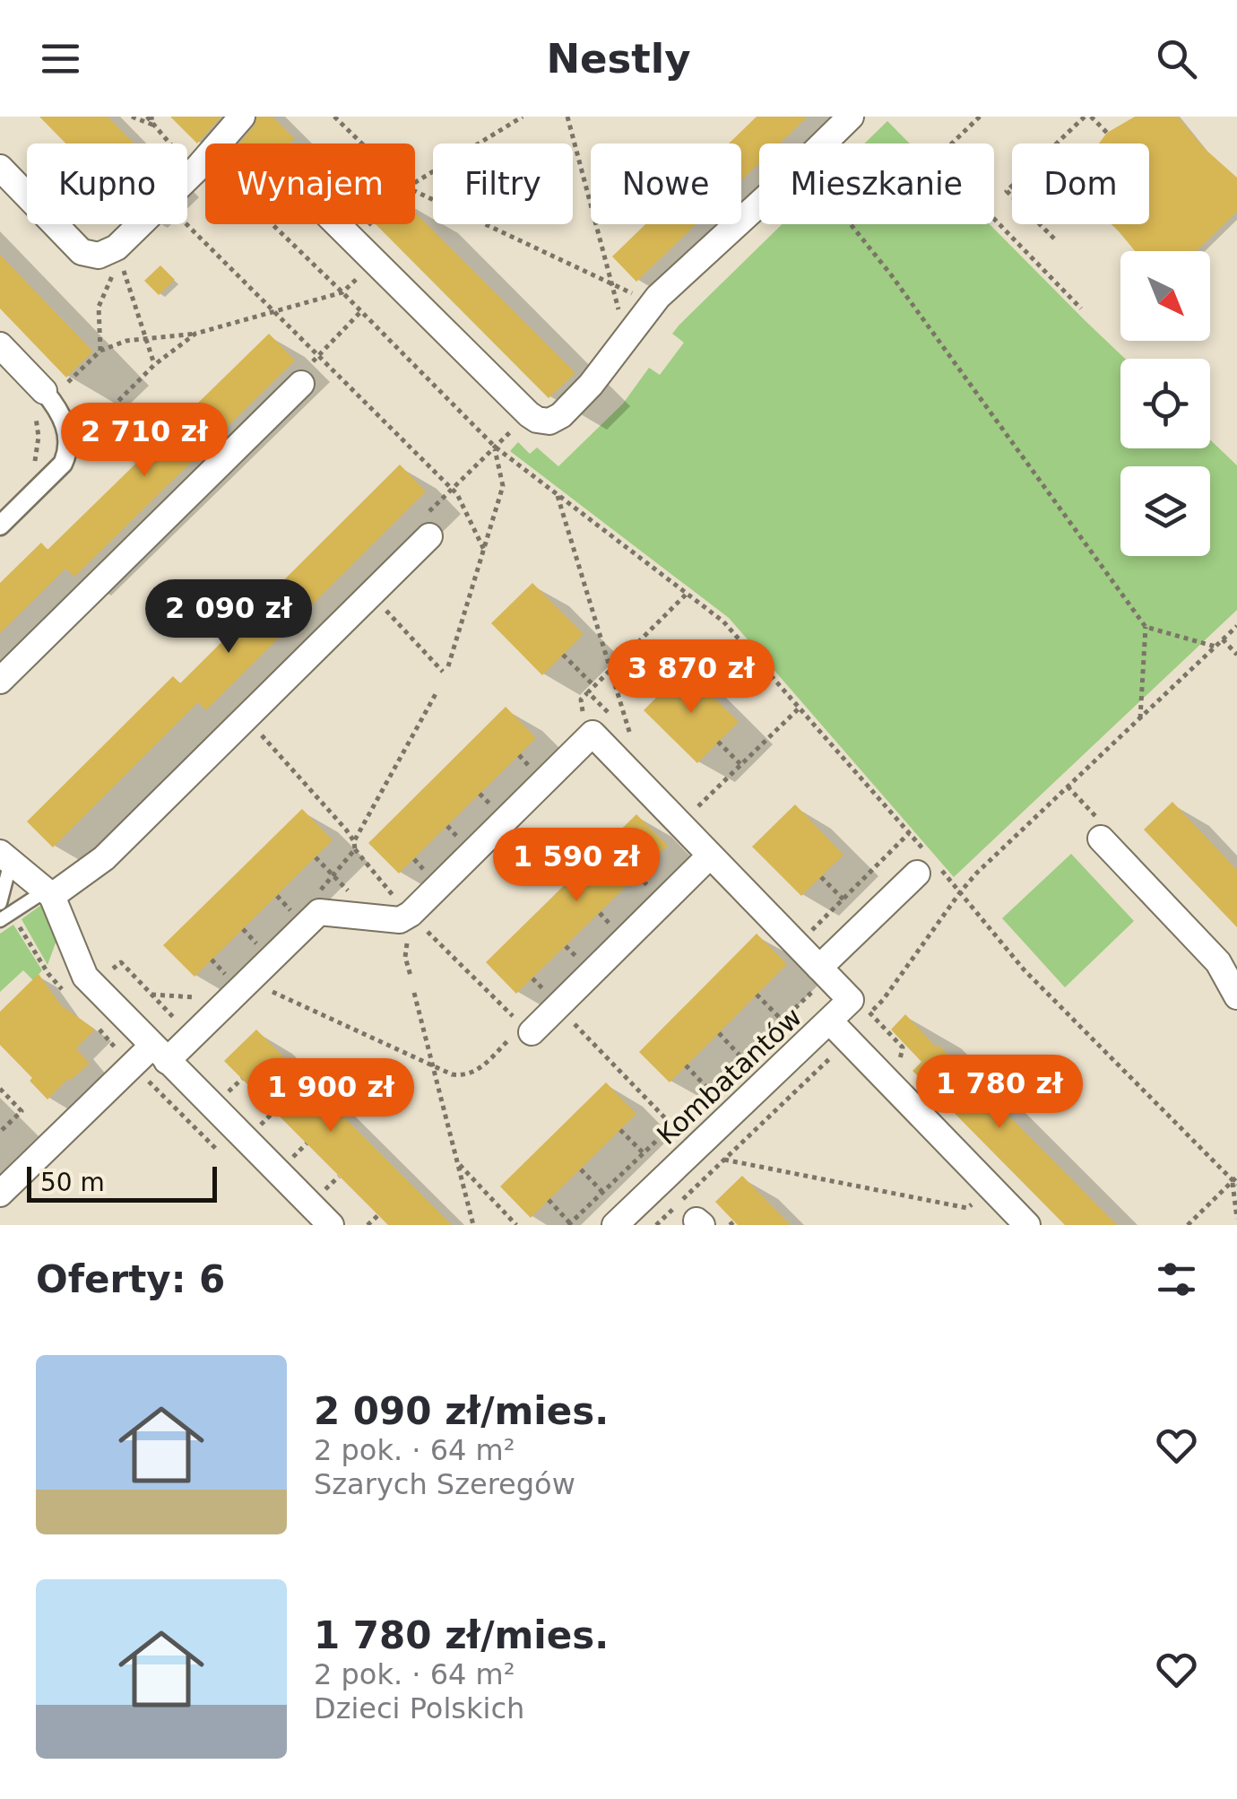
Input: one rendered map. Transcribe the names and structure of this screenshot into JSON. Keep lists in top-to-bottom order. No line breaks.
{"streets":{"street":["Kombatantów"]},"scale_bar":"50 m","north":"bottom right","page":{"header":"Nestly","chip":["Kupno","Wynajem","Filtry","Nowe","Mieszkanie","Dom"],"price":["2 710 zł","2 090 zł","3 870 zł","1 590 zł","1 780 zł","1 900 zł"],"scale":"50 m","heading":"Oferty: 6","list":[{"name":"2 090 zł/mies.","note":"2 pok. · 64 m² · Szarych Szeregów"},{"name":"1 780 zł/mies.","note":"2 pok. · 64 m² · Dzieci Polskich"}]}}
